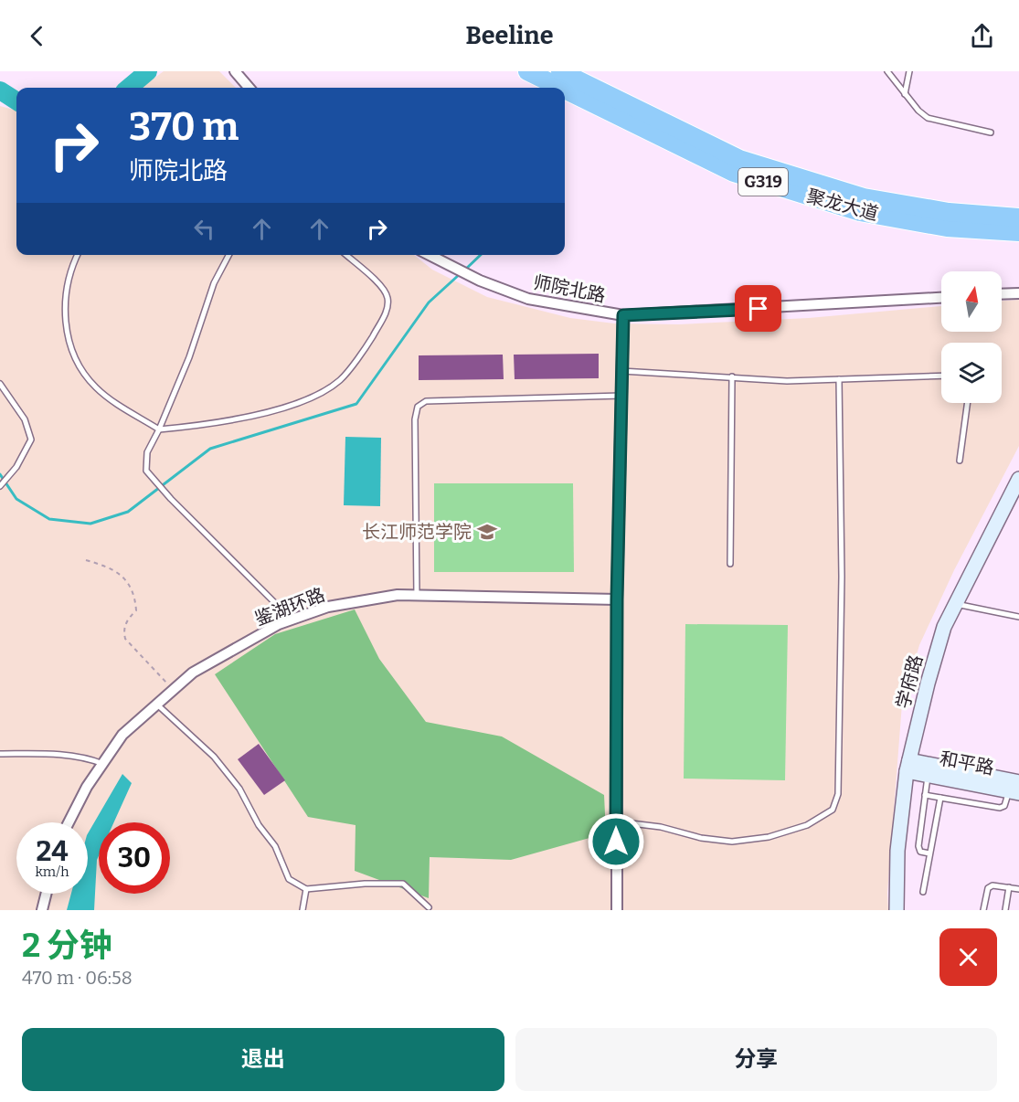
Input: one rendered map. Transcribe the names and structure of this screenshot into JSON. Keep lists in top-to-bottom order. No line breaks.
{"streets":{"highway":["G319","聚龙大道"],"street":["师院北路","鉴湖环路","学府路","和平路"]},"crossings":[["学府路","和平路"]],"places":{"school or university":["长江师范学院"]},"north":"top","page":{"header":"Beeline","turn":["370 m","师院北路"],"speed":"24 km/h","limit":"30","heading":["2 分钟","470 m · 06:58"],"buttons":["退出","分享"]}}
